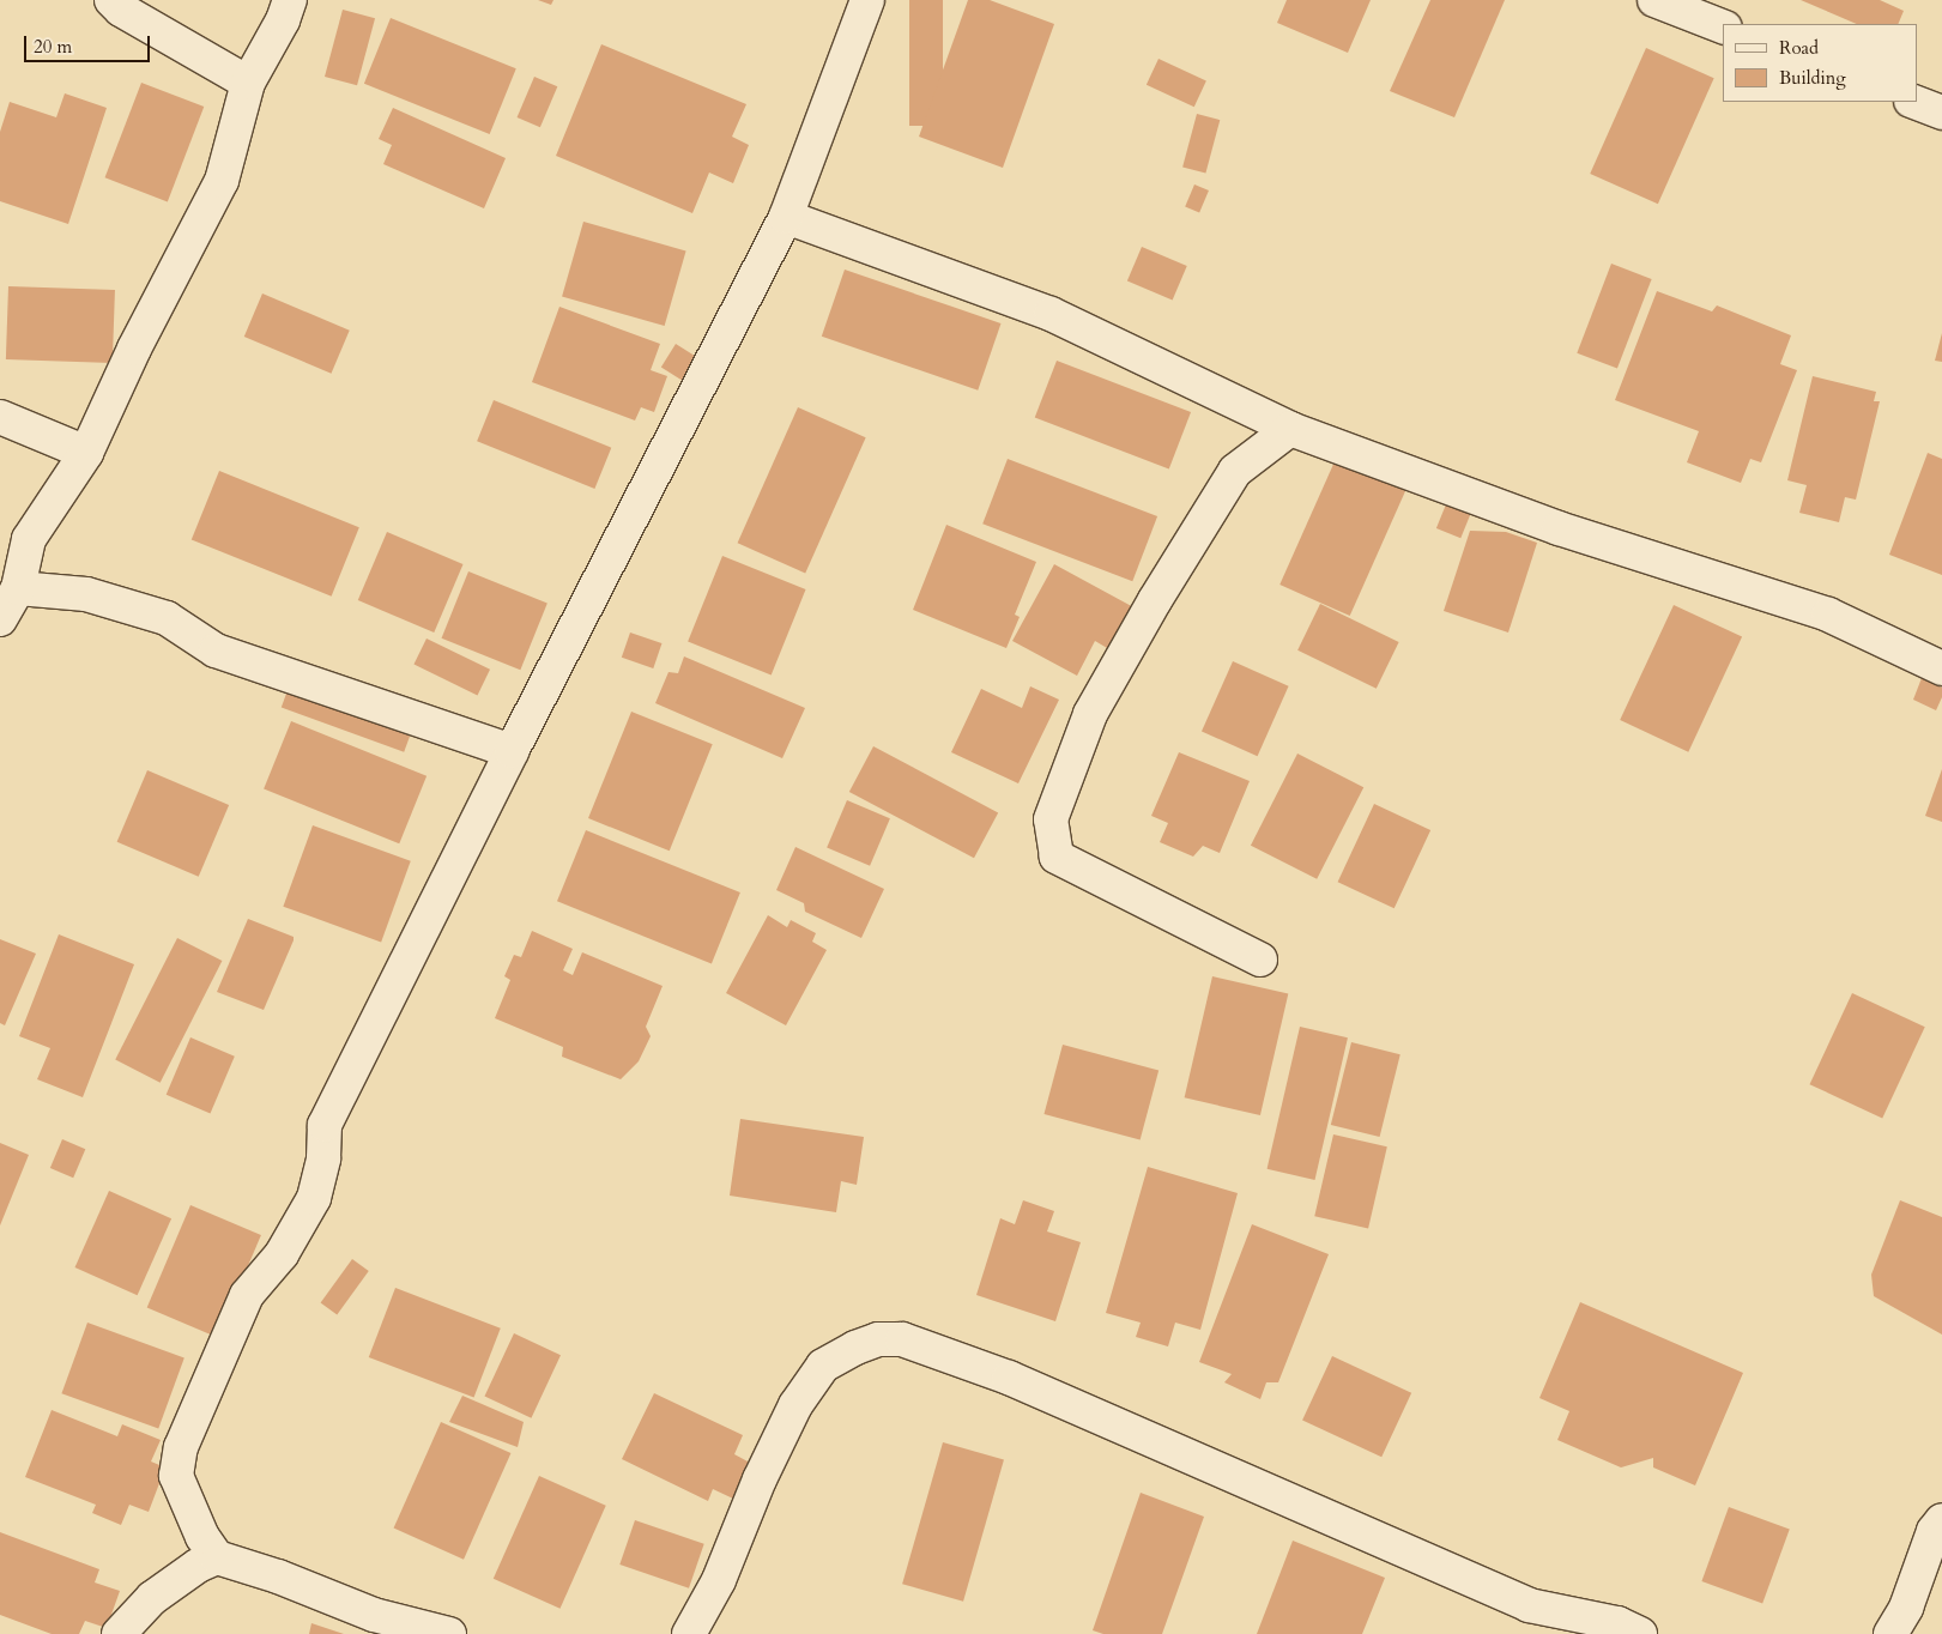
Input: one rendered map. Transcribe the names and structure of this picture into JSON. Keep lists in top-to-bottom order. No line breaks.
{"legend":["Road","Building"],"scale_bar":"20 m"}
